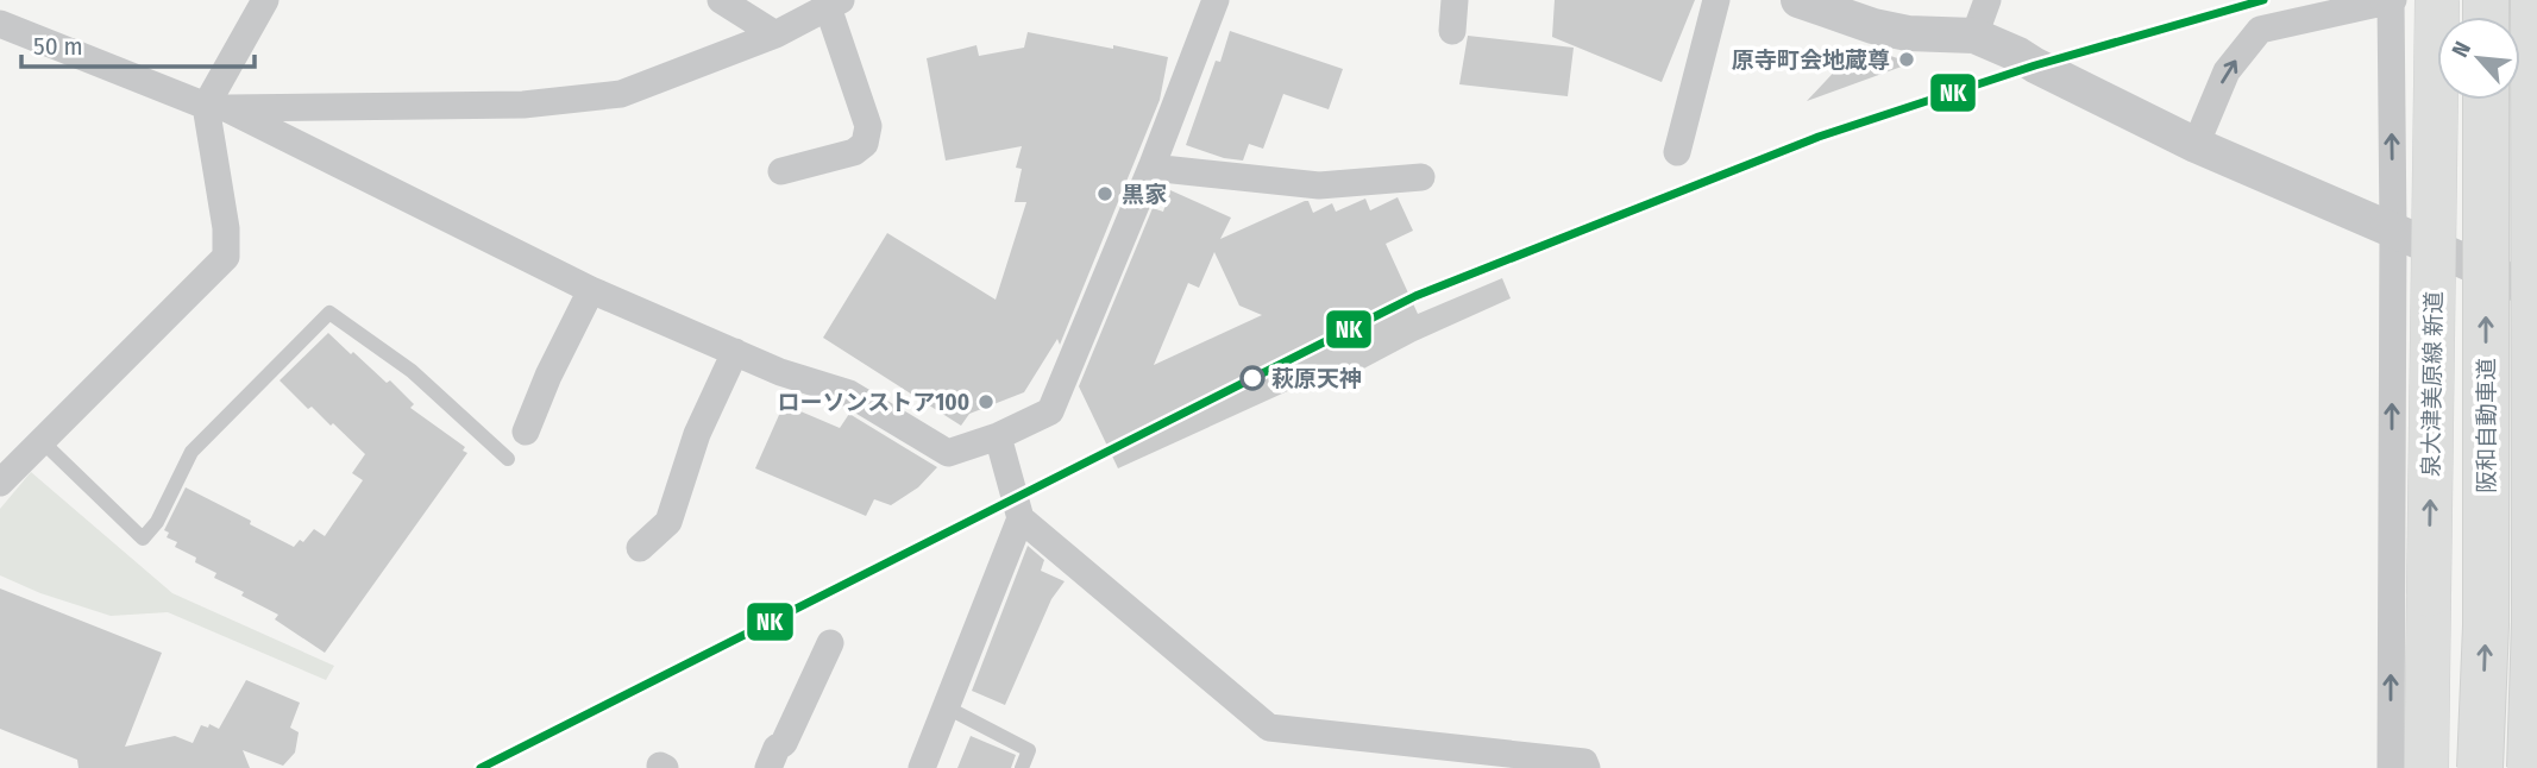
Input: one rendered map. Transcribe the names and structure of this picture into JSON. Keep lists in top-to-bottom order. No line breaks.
{"streets":{"highway":["阪和自動車道"],"main road":["泉大津美原線 新道"]},"one_way":["泉大津美原線 新道"],"places":["原寺町会地蔵尊","黒家","萩原天神","ローソンストア100"],"lines":["transit line NK"],"scale_bar":"50 m","north":"top left"}
